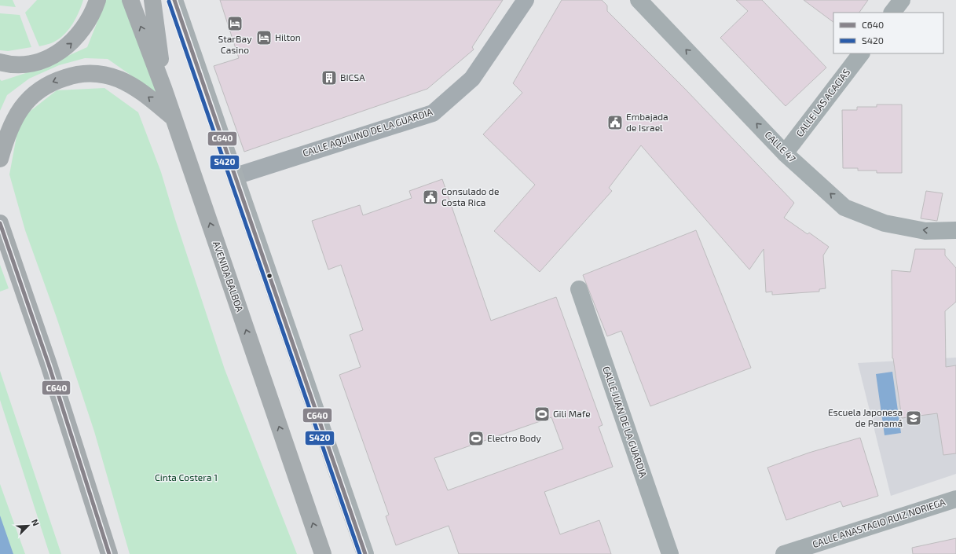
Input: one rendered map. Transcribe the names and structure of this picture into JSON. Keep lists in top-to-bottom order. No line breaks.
{"streets":{"highway":["AVENIDA BALBOA"],"street":["CALLE LAS ACACIAS","CALLE AQUILINO DE LA GUARDIA","CALLE 47","CALLE JUAN DE LA GUARDIA","CALLE ANASTACIO RUIZ NORIEGA"]},"crossings":[["CALLE LAS ACACIAS","CALLE 47"]],"one_way":["CALLE 47","AVENIDA BALBOA"],"parks":["Cinta Costera 1"],"places":{"hotel":["StarBay Casino","Hilton"],"building":["BICSA"],"public building":["Embajada de Israel","Consulado de Costa Rica"],"sports":["Gili Mafe","Electro Body"],"school or university":["Escuela Japonesa de Panamá"]},"lines":["transit line C640","transit line S420"],"legend":["C640","S420"],"north":"top right"}
